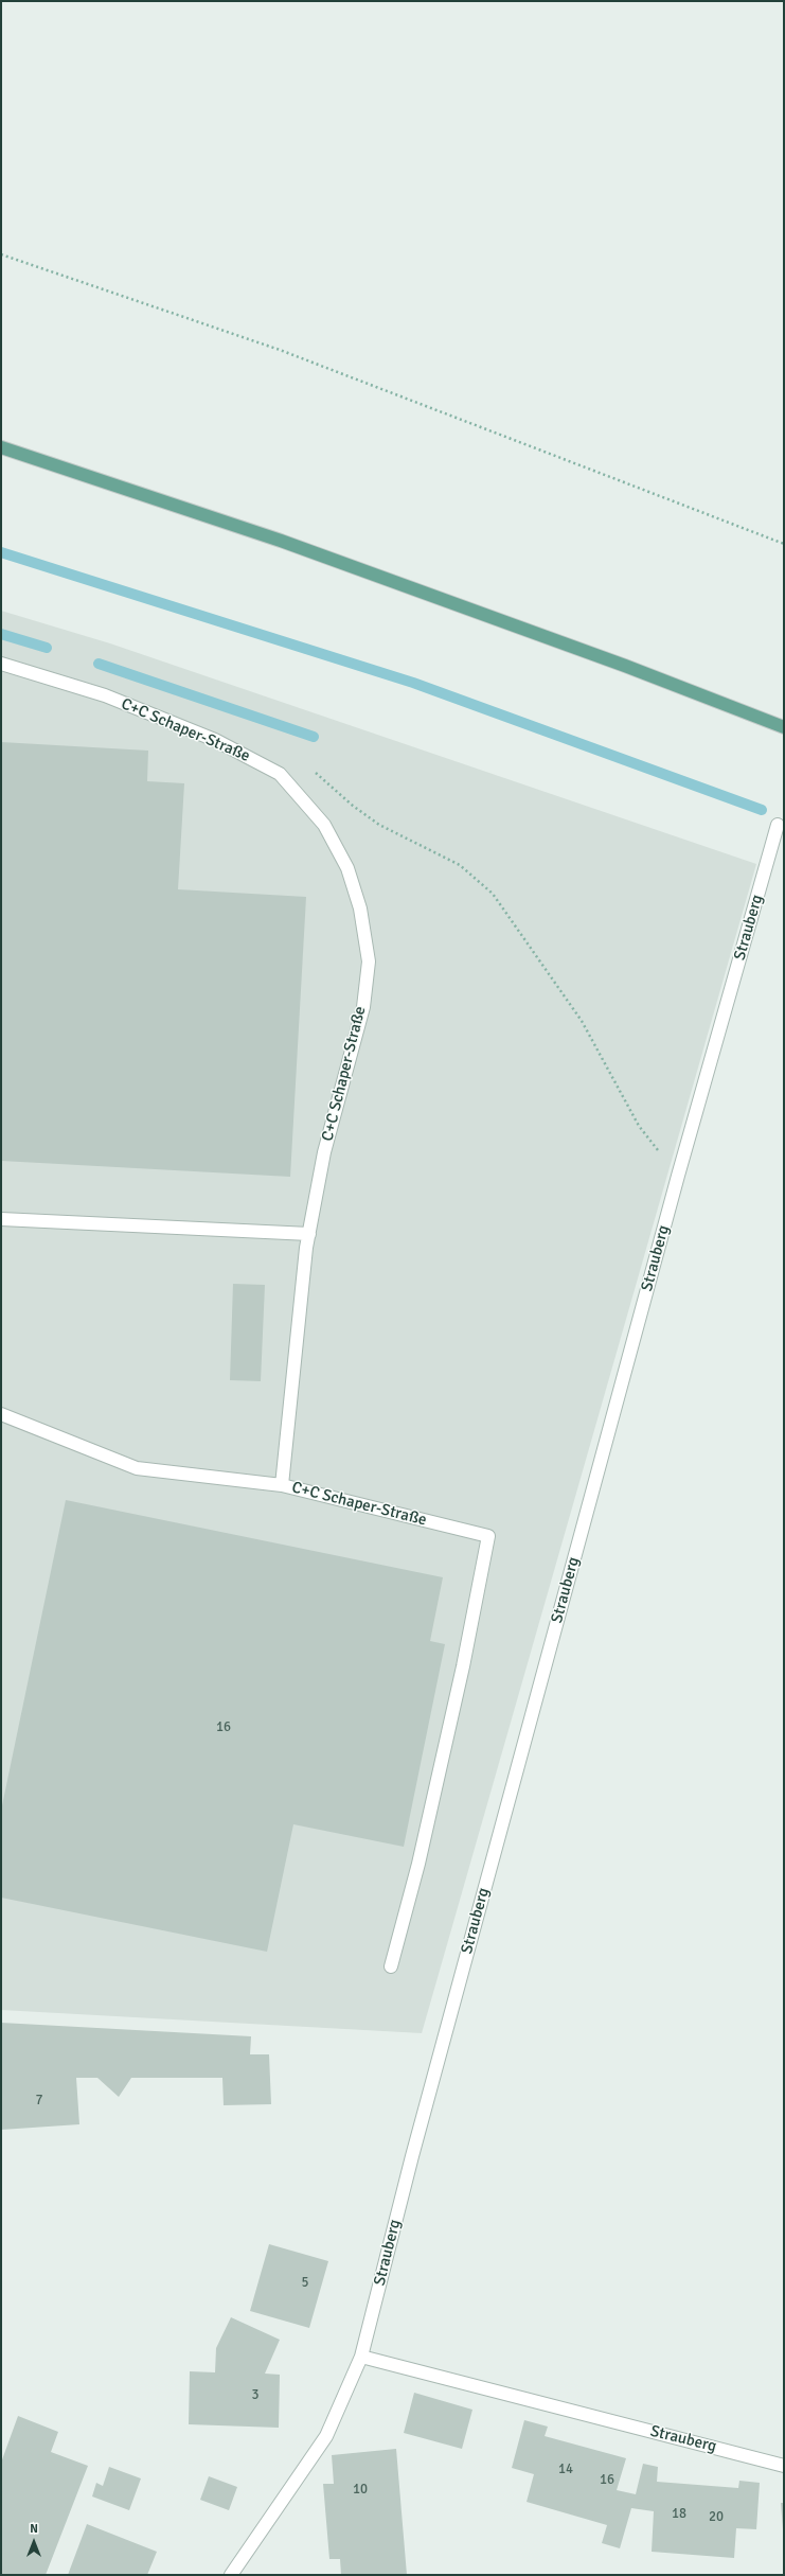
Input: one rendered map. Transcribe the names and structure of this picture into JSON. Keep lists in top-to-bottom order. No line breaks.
{"streets":{"street":["C+C Schaper-Straße","Strauberg"]},"house_numbers":["16","7","5","3","14","16","10","18","20"],"north":"top"}
